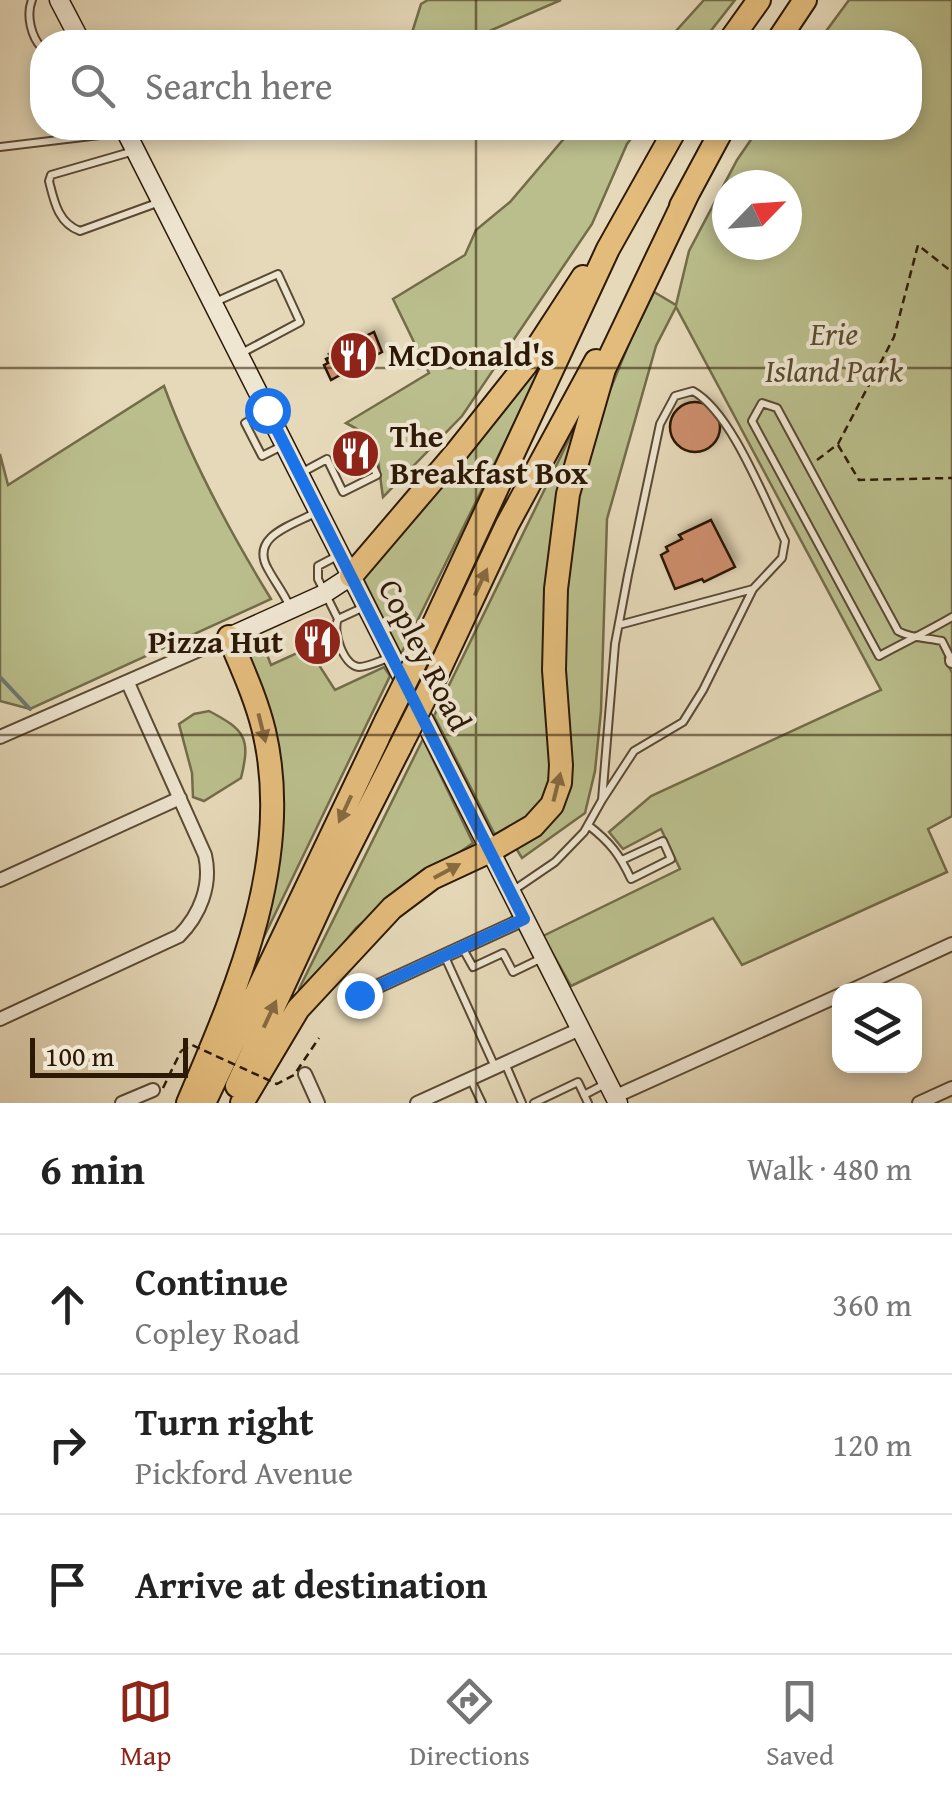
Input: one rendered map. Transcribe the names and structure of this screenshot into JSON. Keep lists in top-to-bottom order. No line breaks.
{"streets":{"main road":["Copley Road"]},"parks":["Erie Island Park"],"places":{"restaurant":["McDonald's","The Breakfast Box","Pizza Hut"]},"scale_bar":"100 m","north":"top right","page":{"search":"Search here","scale":"100 m","heading":["6 min","Walk · 480 m"],"list":[["Continue","Copley Road","360 m"],["Turn right","Pickford Avenue","120 m"],"Arrive at destination"],"nav":["Map","Directions","Saved"]}}
